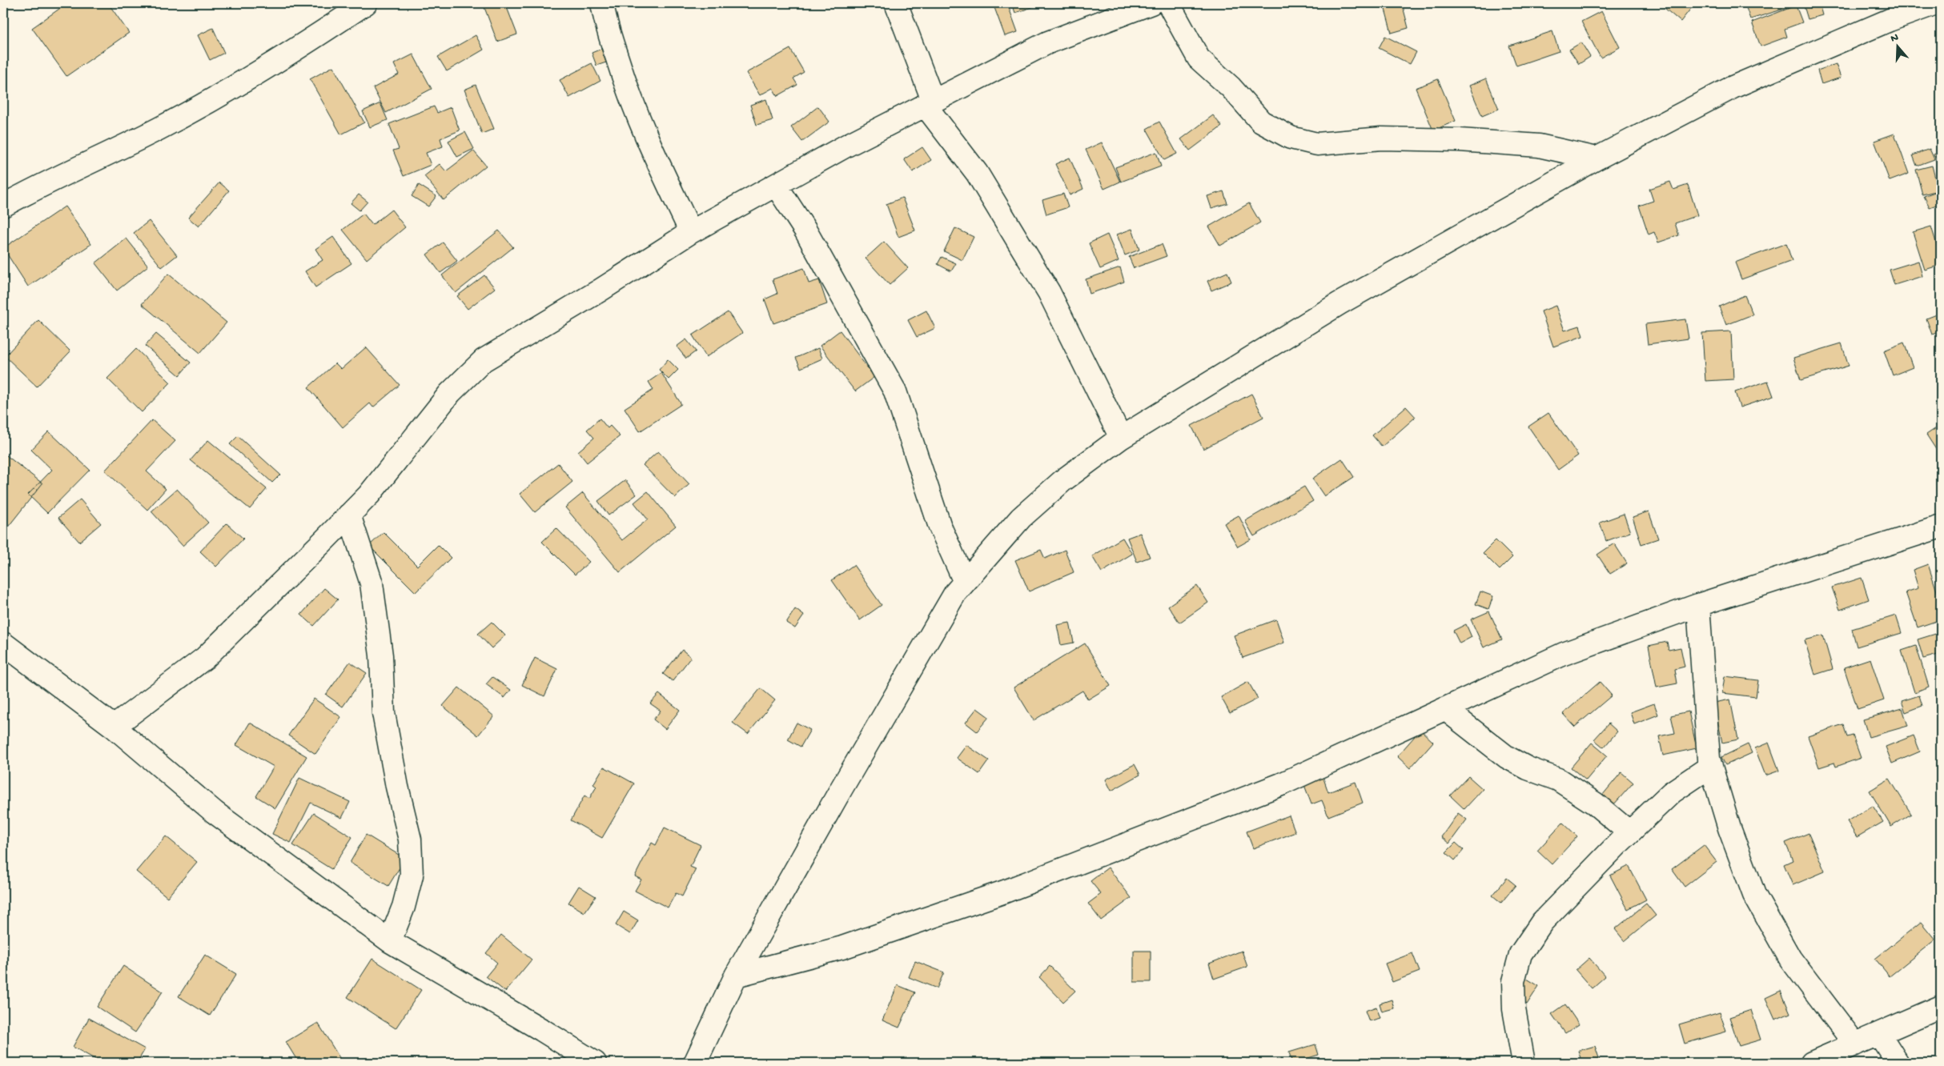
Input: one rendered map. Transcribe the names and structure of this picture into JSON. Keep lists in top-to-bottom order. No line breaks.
{"north":"top"}
